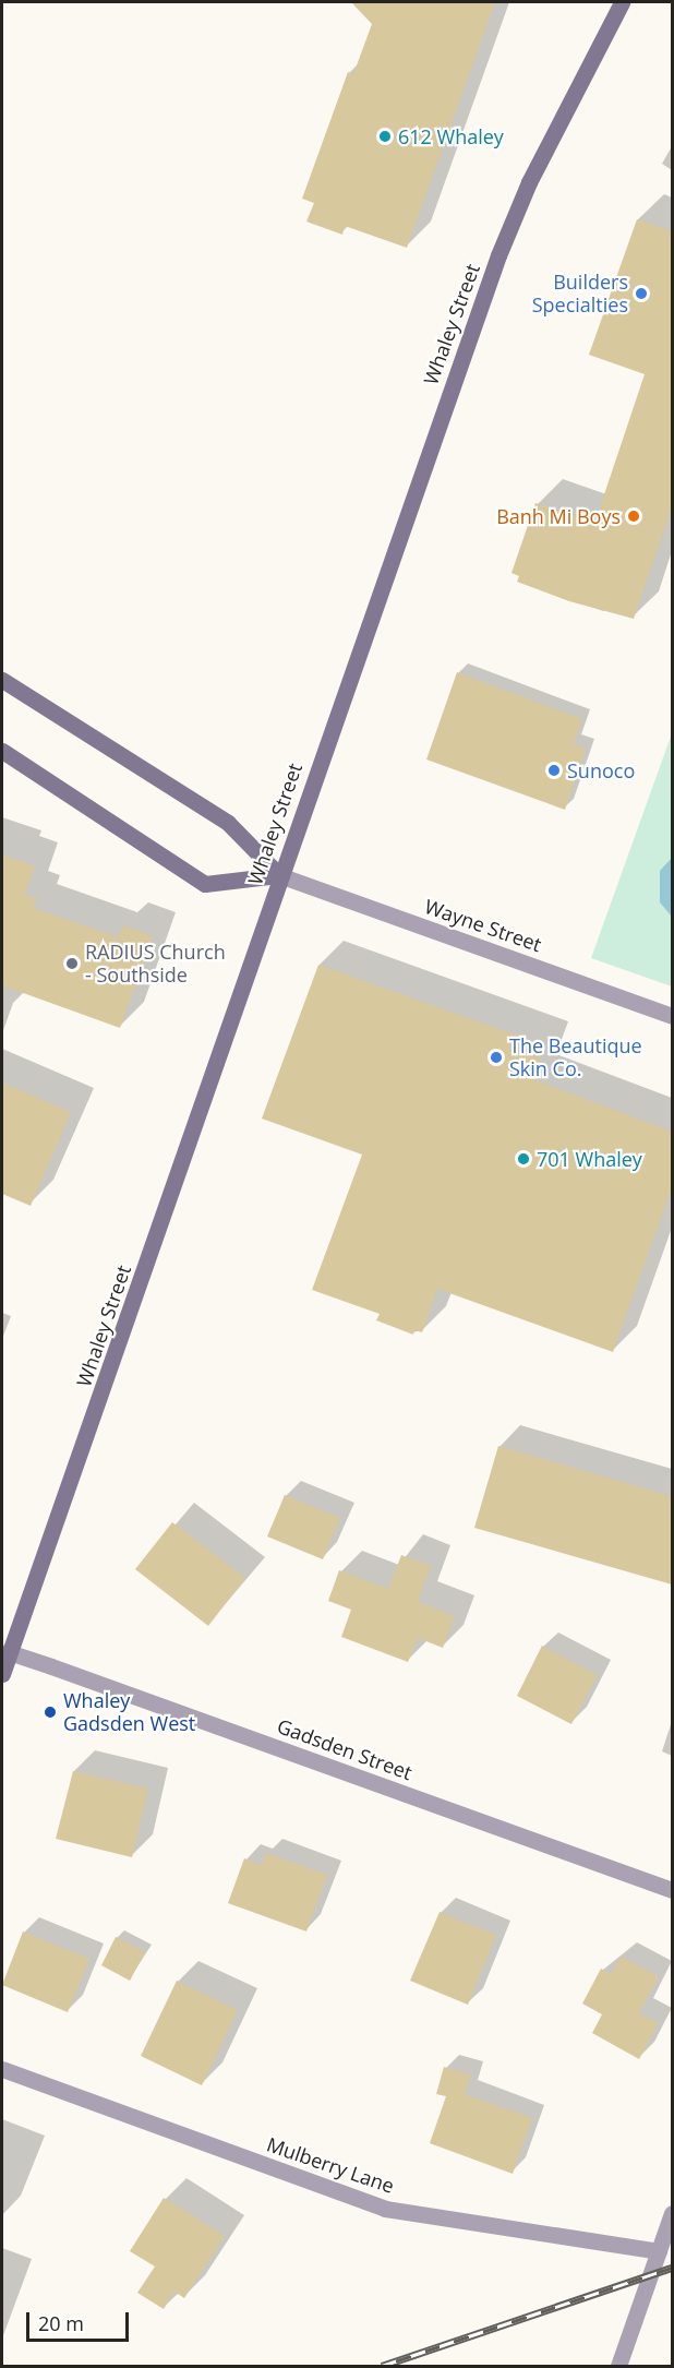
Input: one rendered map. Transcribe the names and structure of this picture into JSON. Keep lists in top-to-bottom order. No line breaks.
{"streets":{"main road":["Whaley Street","Wayne Street"],"street":["Gadsden Street","Mulberry Lane"]},"crossings":[["Whaley Street","Wayne Street"],["Whaley Street","Gadsden Street"]],"places":["612 Whaley","Builders Specialties","Banh Mi Boys","Sunoco","RADIUS Church - Southside","The Beautique Skin Co.","701 Whaley","Whaley Gadsden West"],"scale_bar":"20 m"}
